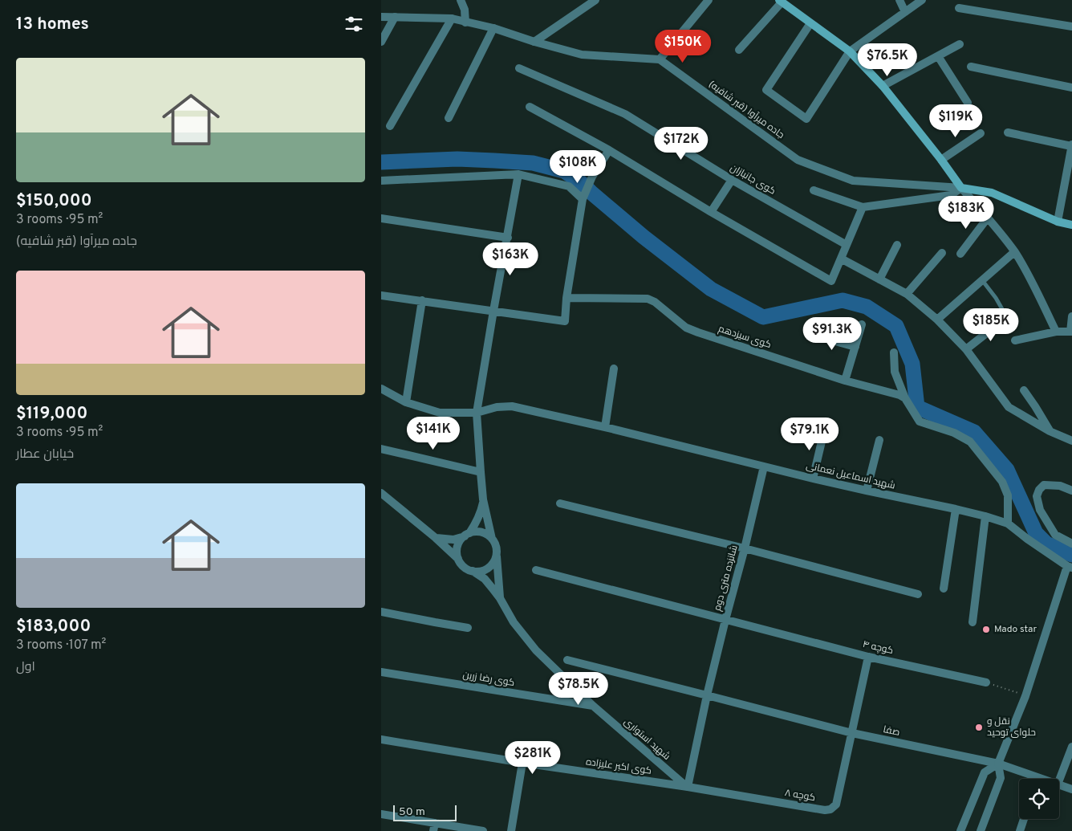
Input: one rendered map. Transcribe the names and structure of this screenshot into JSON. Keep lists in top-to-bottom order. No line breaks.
{"streets":{"street":["جاده میرآوا (قبر شافیه)","کوی جانبازان","کوی سیزدهم","شهید اسماعیل نعمانی","شانزده متری دوم","کوچه ۴","کوی رضا زرین","صفا","شهید استواری","کوی اکبر علیزاده","کوچه ۸"]},"crossings":[["شهید اسماعیل نعمانی","شانزده متری دوم"],["شانزده متری دوم","کوچه ۴"],["شانزده متری دوم","صفا"],["شانزده متری دوم","شهید استواری"],["شانزده متری دوم","کوی اکبر علیزاده"],["شانزده متری دوم","کوچه ۸"],["کوچه ۴","کوچه ۸"],["کوی رضا زرین","شهید استواری"],["صفا","کوچه ۸"],["شهید استواری","کوی اکبر علیزاده"],["شهید استواری","کوچه ۸"],["کوی اکبر علیزاده","کوچه ۸"]],"places":["Mado star","نقل و حلوای توحید"],"scale_bar":"50 m","page":{"heading":"13 homes","price":["$150K","$76.5K","$119K","$172K","$108K","$183K","$163K","$185K","$91.3K","$141K","$79.1K","$78.5K","$281K"],"list":[{"name":"$150,000","note":"3 rooms · 95 m² · جاده میرآوا (قبر شافیه)"},{"name":"$119,000","note":"3 rooms · 95 m² · خیابان عطار"},{"name":"$183,000","note":"3 rooms · 107 m² · اول"}],"scale":"50 m"}}
